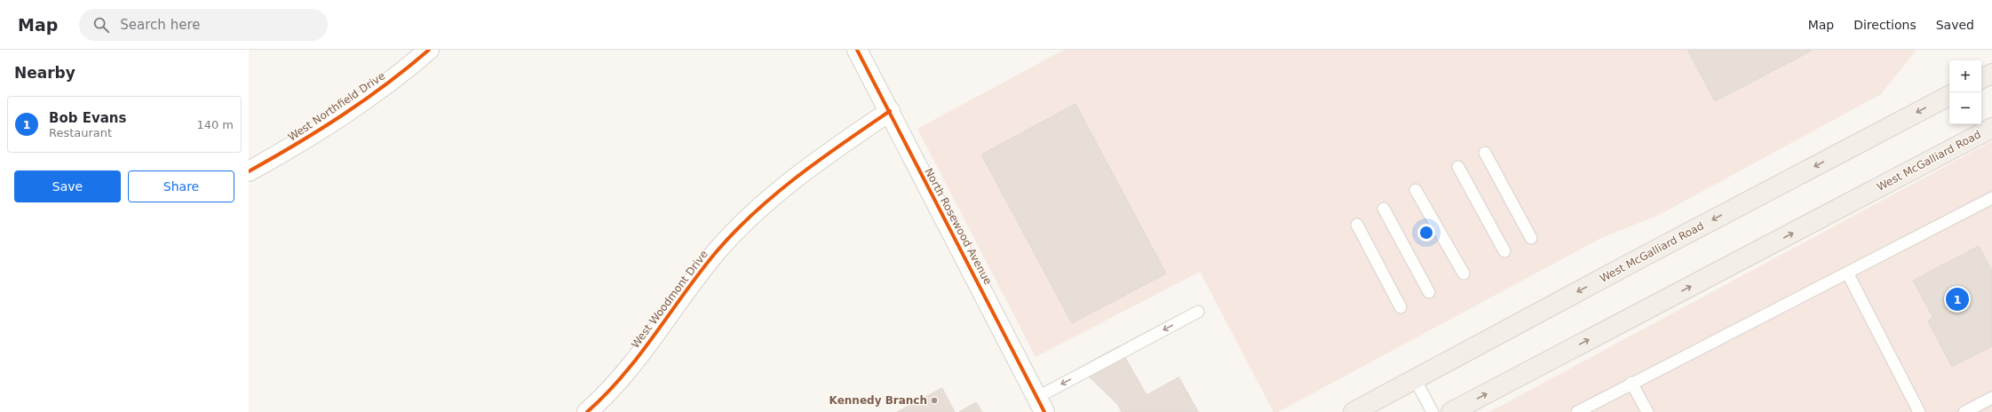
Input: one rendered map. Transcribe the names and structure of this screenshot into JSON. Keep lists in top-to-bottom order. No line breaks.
{"streets":{"main road":["West McGalliard Road"],"street":["West Northfield Drive","North Rosewood Avenue","West Woodmont Drive"]},"crossings":[["North Rosewood Avenue","West Woodmont Drive"]],"places":["Kennedy Branch"],"page":{"header":"Map","search":"Search here","nav":["Map","Directions","Saved"],"heading":"Nearby","map_buttons":["+","−"],"list":[{"mark":"1","name":"Bob Evans","note":"Restaurant","value":"140 m"}],"buttons":["Save","Share"],"pins":"1"}}
